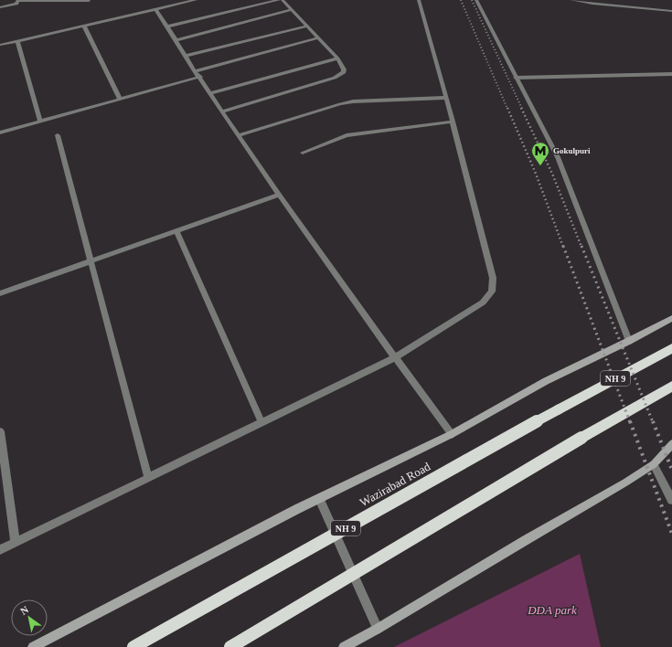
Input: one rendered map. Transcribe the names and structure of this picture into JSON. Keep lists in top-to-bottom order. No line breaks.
{"streets":{"highway":["NH 9","Wazirabad Road"]},"parks":["DDA park"],"places":{"metro station":["Gokulpuri"]},"north":"top left"}
